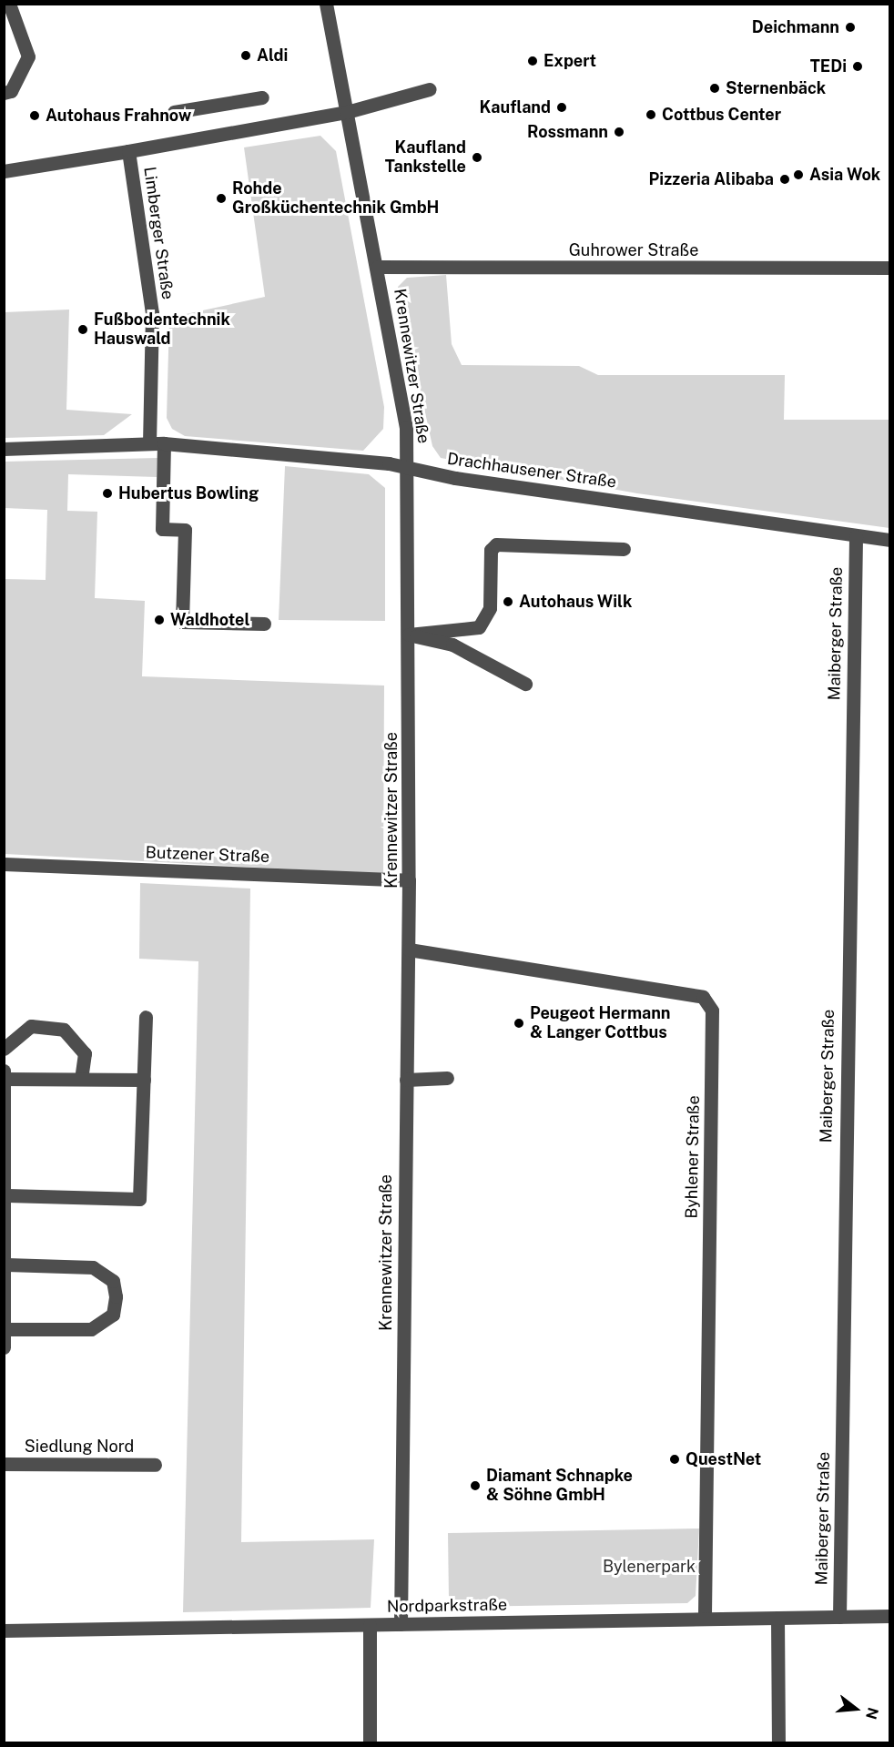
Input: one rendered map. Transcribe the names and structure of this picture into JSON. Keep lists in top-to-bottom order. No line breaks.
{"streets":{"street":["Limberger Straße","Guhrower Straße","Krennewitzer Straße","Drachhausener Straße","Maiberger Straße","Butzener Straße","Byhlener Straße","Siedlung Nord","Nordparkstraße"]},"crossings":[["Limberger Straße","Krennewitzer Straße"],["Limberger Straße","Drachhausener Straße"],["Guhrower Straße","Krennewitzer Straße"],["Krennewitzer Straße","Drachhausener Straße"],["Krennewitzer Straße","Butzener Straße"],["Krennewitzer Straße","Byhlener Straße"],["Krennewitzer Straße","Nordparkstraße"],["Drachhausener Straße","Maiberger Straße"],["Maiberger Straße","Nordparkstraße"],["Byhlener Straße","Nordparkstraße"]],"parks":["Bylenerpark"],"places":["Deichmann","Aldi","Expert","TEDi","Sternenbäck","Kaufland","Cottbus Center","Autohaus Frahnow","Rossmann","Kaufland Tankstelle","Asia Wok","Pizzeria Alibaba","Rohde Großküchentechnik GmbH","Fußbodentechnik Hauswald","Hubertus Bowling","Autohaus Wilk","Waldhotel","Peugeot Hermann & Langer Cottbus","QuestNet","Diamant Schnapke & Söhne GmbH"],"north":"right"}
